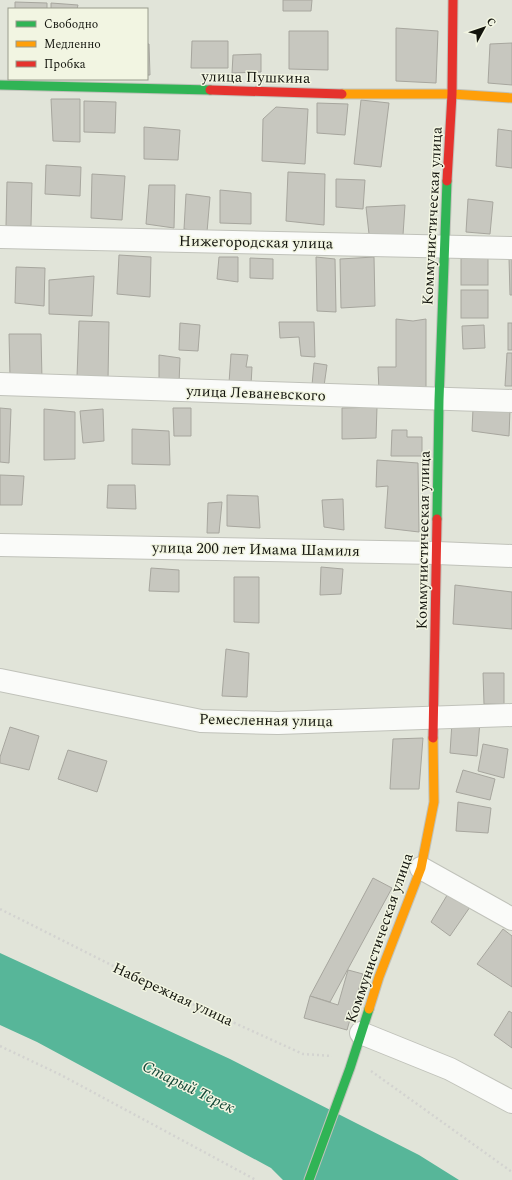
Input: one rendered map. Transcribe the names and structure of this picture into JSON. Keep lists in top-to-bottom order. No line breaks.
{"streets":{"street":["улица Пушкина","Коммунистическая улица","Нижегородская улица","улица Леваневского","улица 200 лет Имама Шамиля","Ремесленная улица"],"path":["Набережная улица"]},"crossings":[["улица Пушкина","Коммунистическая улица"],["Коммунистическая улица","Нижегородская улица"],["Коммунистическая улица","улица Леваневского"],["Коммунистическая улица","улица 200 лет Имама Шамиля"],["Коммунистическая улица","Ремесленная улица"],["Коммунистическая улица","Набережная улица"]],"water":["Старый Терек"],"legend":["Свободно","Медленно","Пробка"],"north":"top right"}
